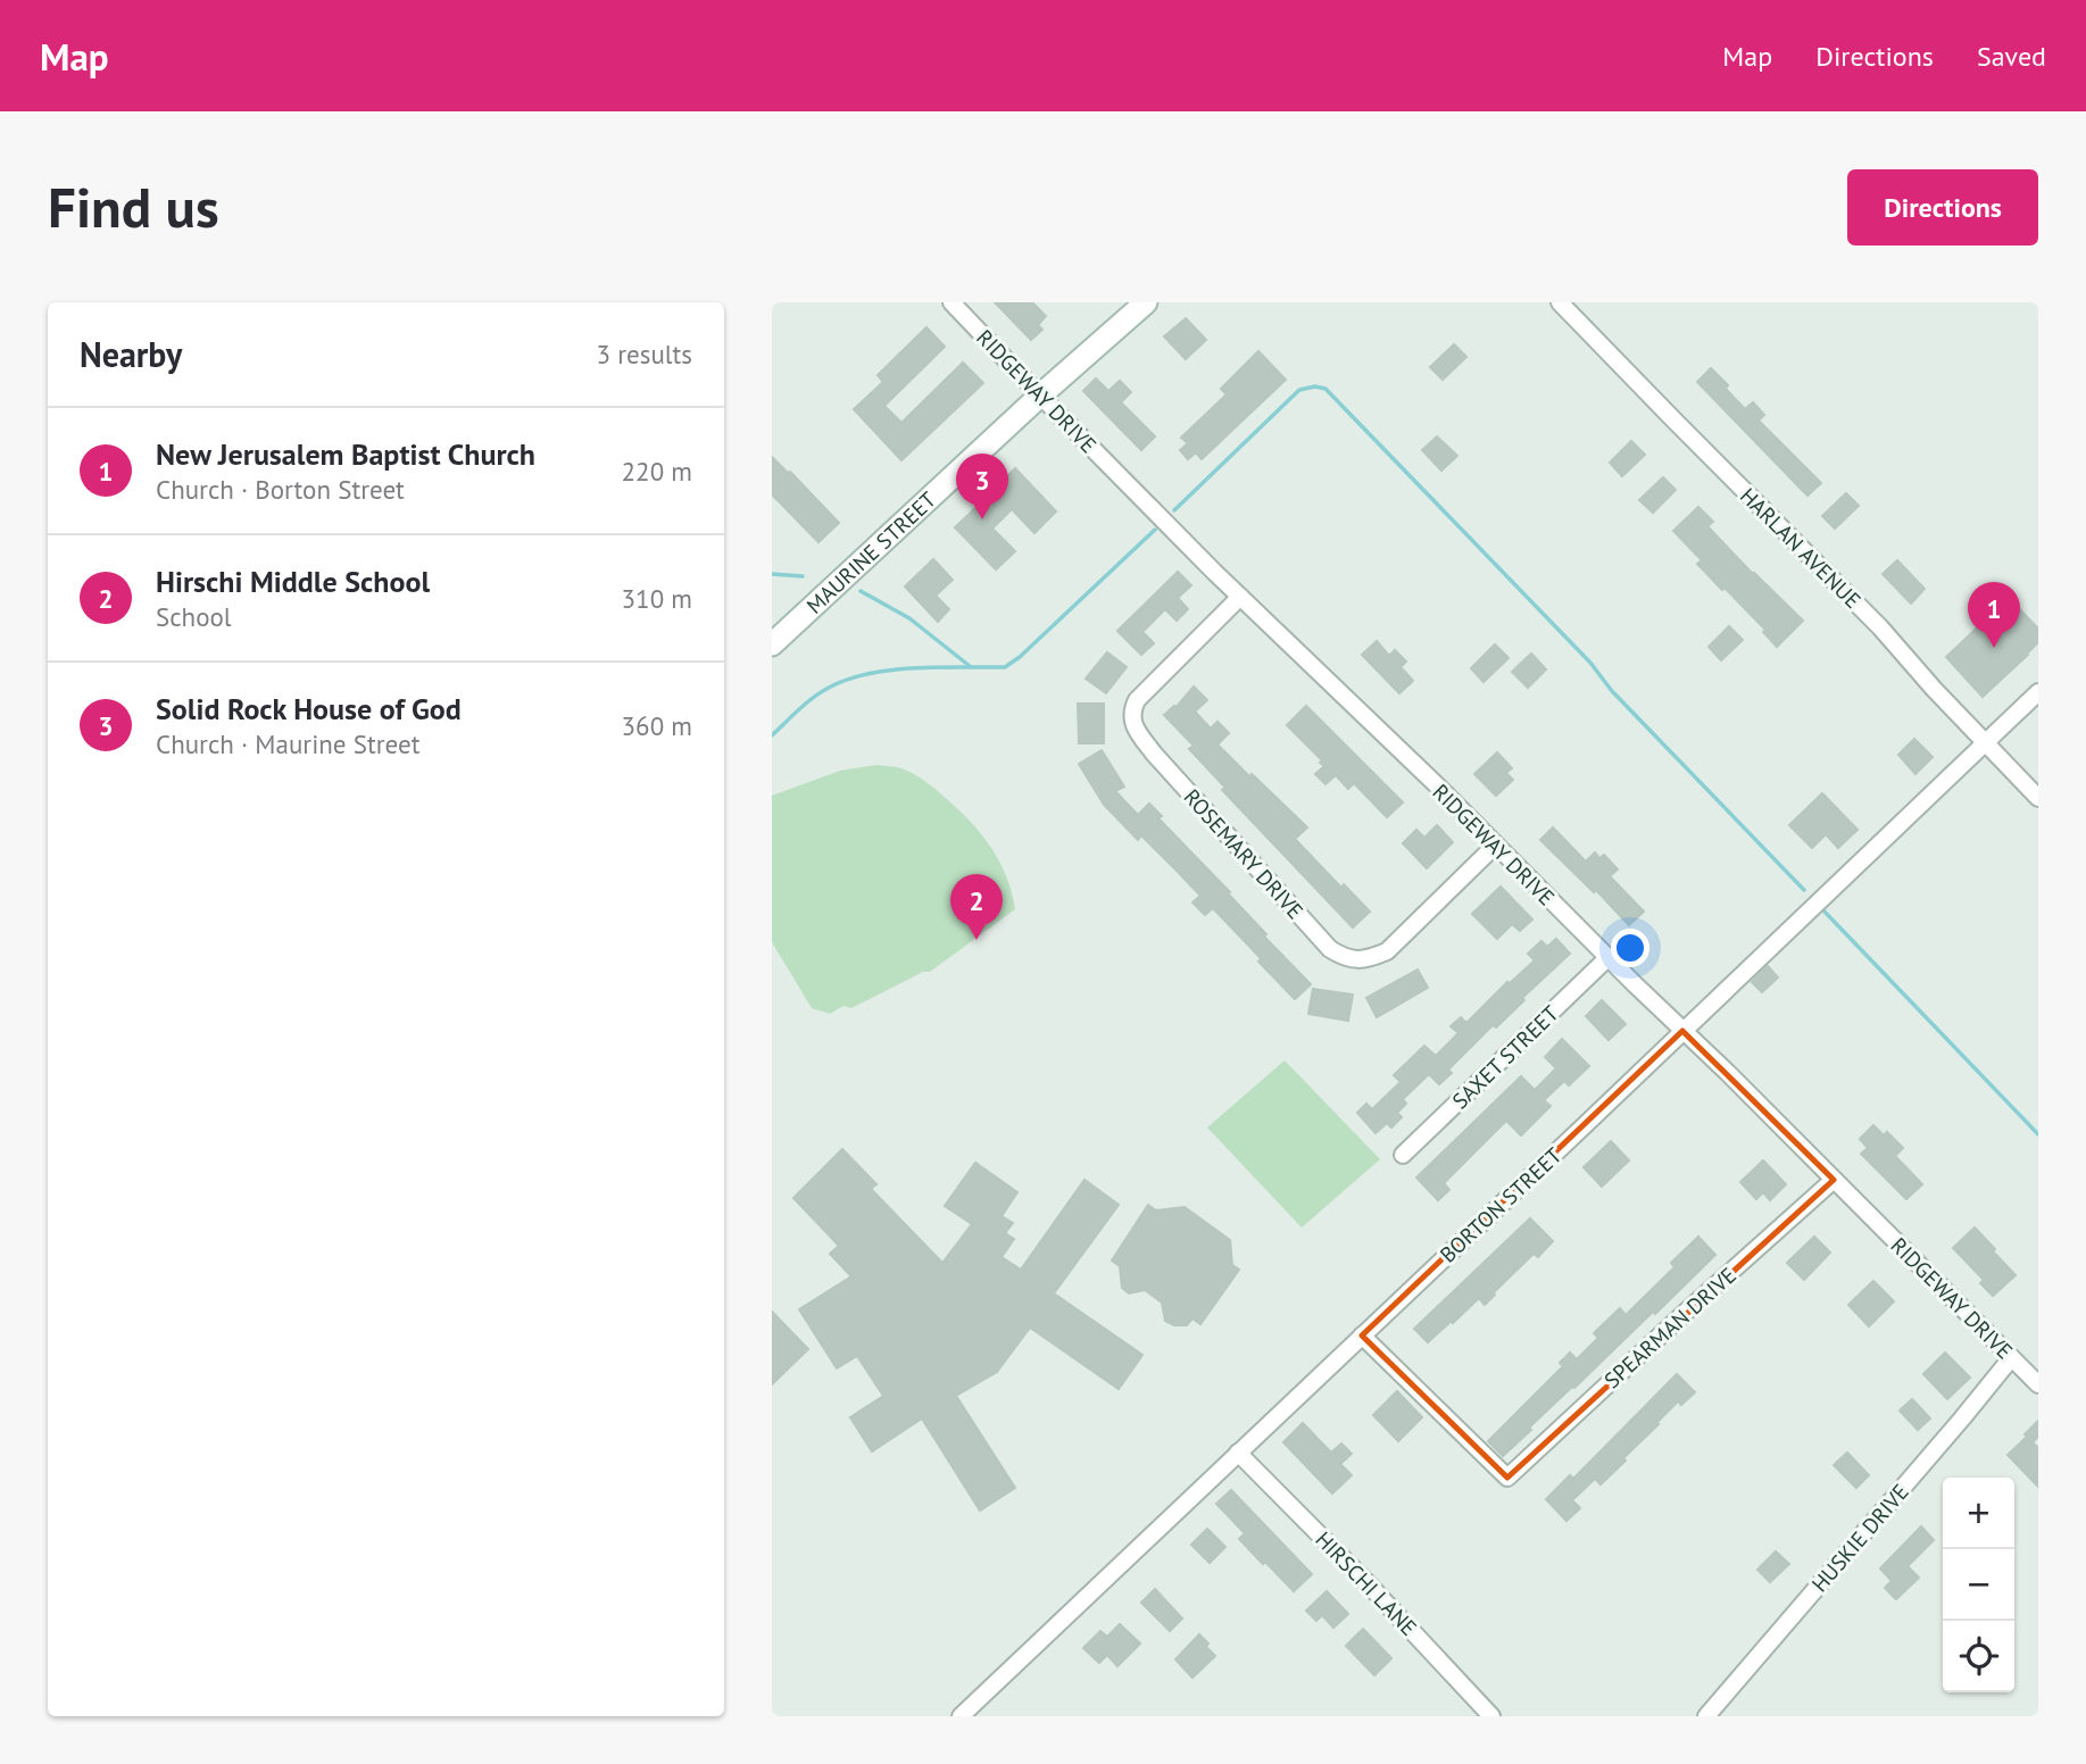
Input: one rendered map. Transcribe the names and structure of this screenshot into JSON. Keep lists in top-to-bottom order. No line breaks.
{"streets":{"street":["RIDGEWAY DRIVE","HARLAN AVENUE","MAURINE STREET","ROSEMARY DRIVE","SAXET STREET","BORTON STREET","SPEARMAN DRIVE","HUSKIE DRIVE","HIRSCHI LANE"]},"crossings":[["RIDGEWAY DRIVE","MAURINE STREET"],["RIDGEWAY DRIVE","ROSEMARY DRIVE"],["RIDGEWAY DRIVE","SAXET STREET"],["RIDGEWAY DRIVE","BORTON STREET"],["RIDGEWAY DRIVE","SPEARMAN DRIVE"],["RIDGEWAY DRIVE","HUSKIE DRIVE"],["HARLAN AVENUE","BORTON STREET"],["BORTON STREET","SPEARMAN DRIVE"],["BORTON STREET","HIRSCHI LANE"]],"page":{"header":"Map","nav":["Map","Directions","Saved"],"buttons":"Directions","title":"Find us","heading":["Nearby","3 results"],"list":[{"mark":"1","name":"New Jerusalem Baptist Church","note":"Church · Borton Street","value":"220 m"},{"mark":"2","name":"Hirschi Middle School","note":"School","value":"310 m"},{"mark":"3","name":"Solid Rock House of God","note":"Church · Maurine Street","value":"360 m"}],"pins":["3","1","2"],"map_buttons":["+","−"]}}
